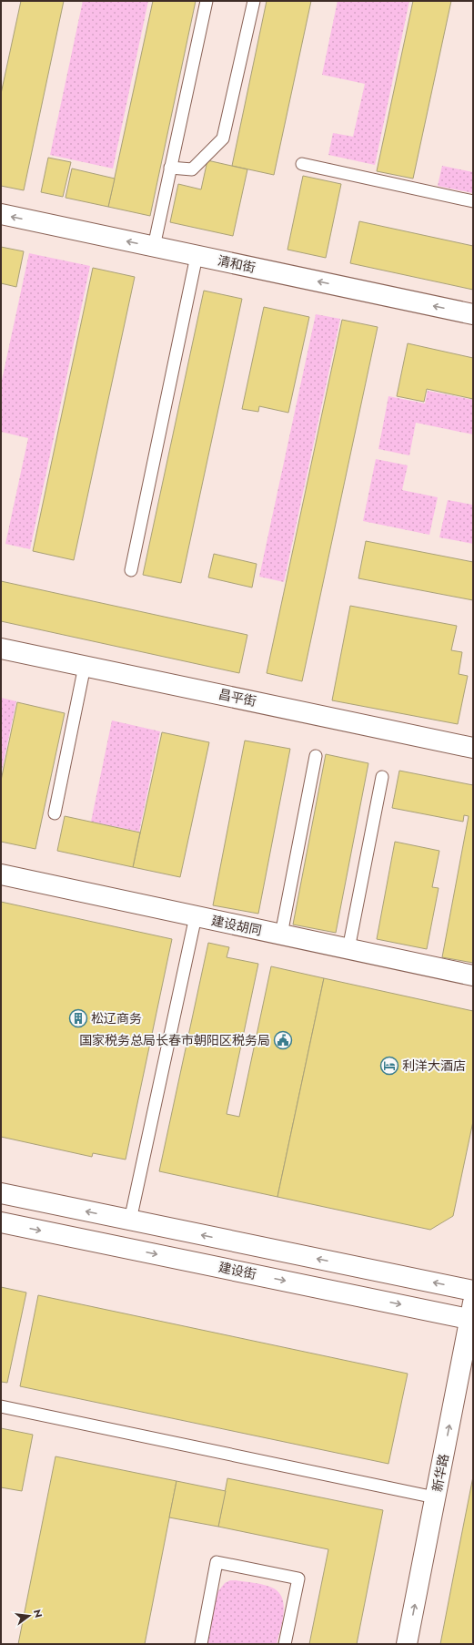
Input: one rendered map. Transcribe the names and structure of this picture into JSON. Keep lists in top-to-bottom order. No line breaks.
{"streets":{"street":["清和街","昌平街","建设胡同","建设街","新华路"]},"crossings":[["建设街","新华路"]],"one_way":["清和街","新华路"],"places":{"building":["松辽商务"],"public building":["国家税务总局长春市朝阳区税务局"],"hotel":["利洋大酒店"]},"north":"right"}
